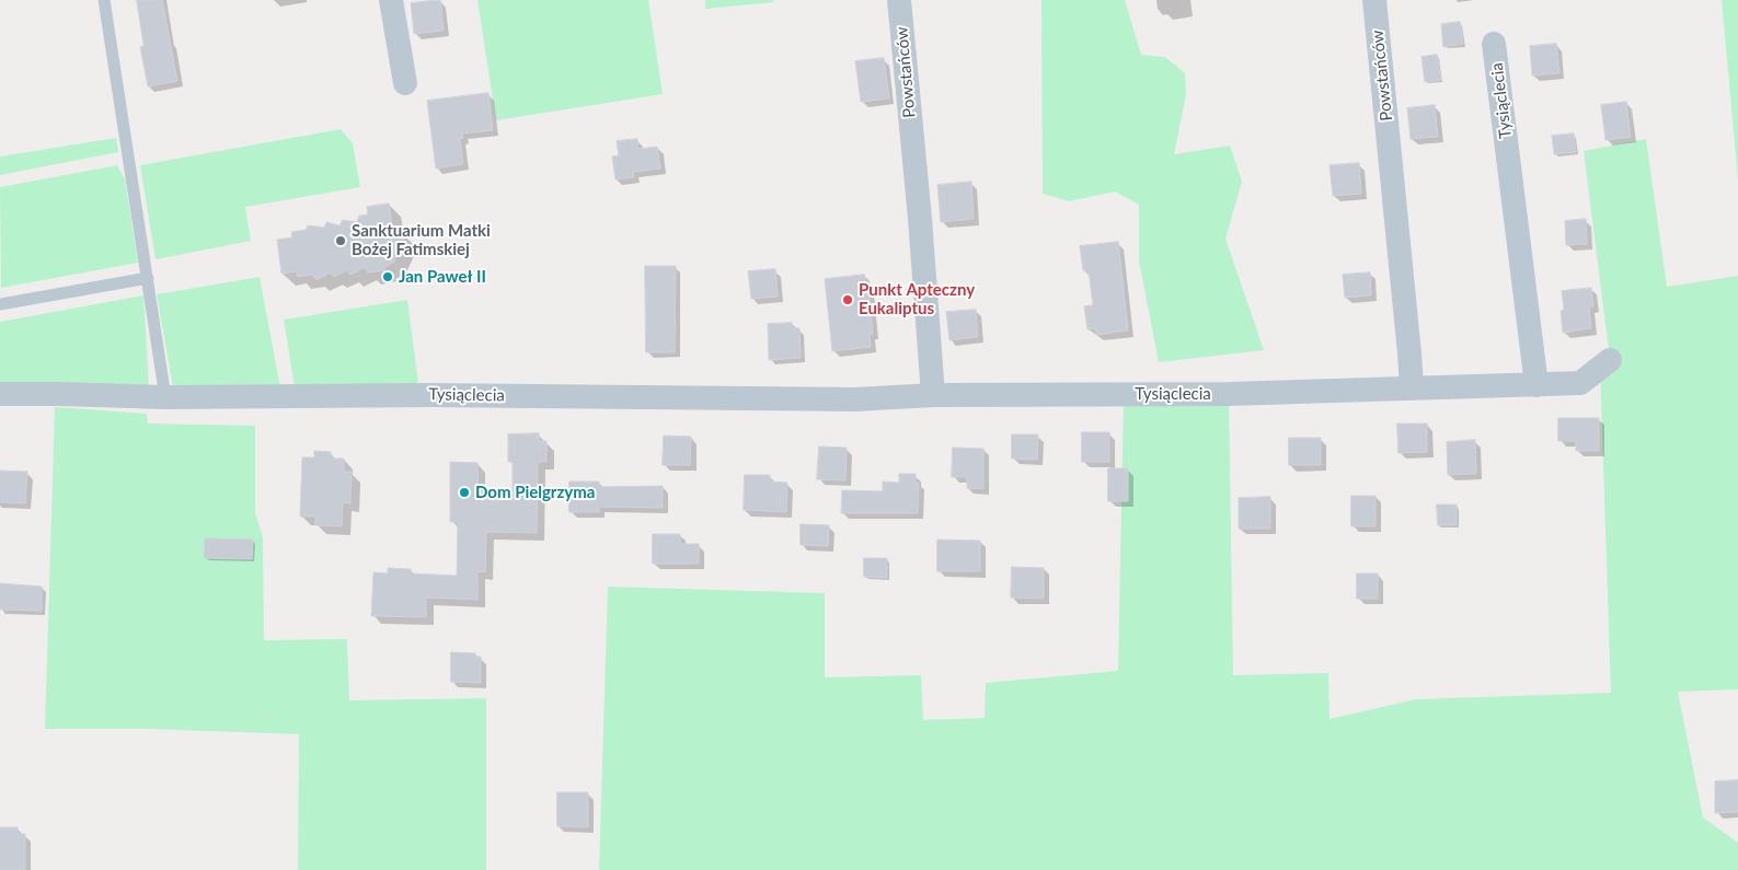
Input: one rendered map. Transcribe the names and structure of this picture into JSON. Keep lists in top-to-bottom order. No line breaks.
{"streets":{"street":["Powstańców","Tysiąclecia"]},"crossings":[["Powstańców","Tysiąclecia"]],"places":["Sanktuarium Matki Bożej Fatimskiej","Jan Paweł II","Punkt Apteczny Eukaliptus","Dom Pielgrzyma"]}
